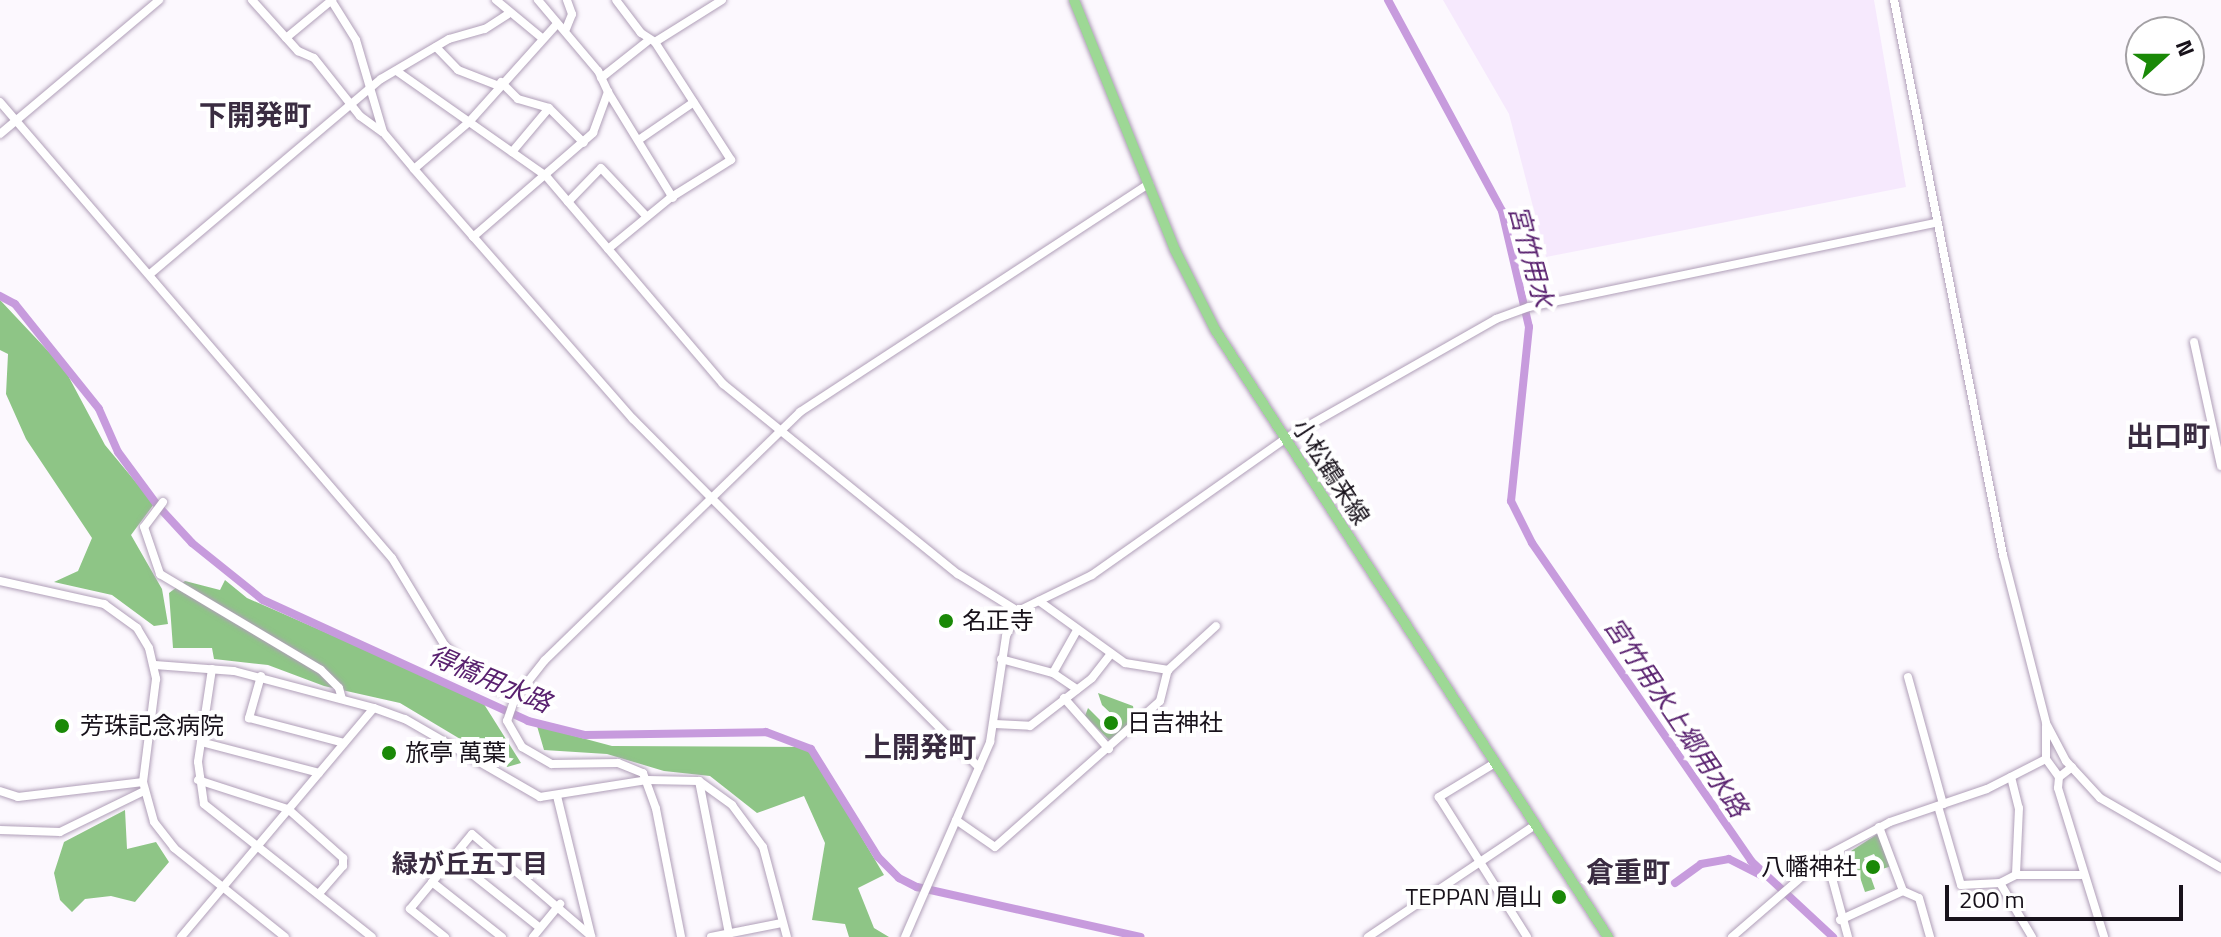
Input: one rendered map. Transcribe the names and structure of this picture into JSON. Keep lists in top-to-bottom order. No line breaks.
{"streets":{"main road":["小松鶴来線"]},"districts":["下開発町","出口町","上開発町","緑が丘五丁目","倉重町"],"water":["宮竹用水","得橋用水路","宮竹用水上郷用水路"],"places":["名正寺","日吉神社","芳珠記念病院","旅亭 萬葉","八幡神社","TEPPAN 眉山"],"scale_bar":"200 m","north":"right"}
